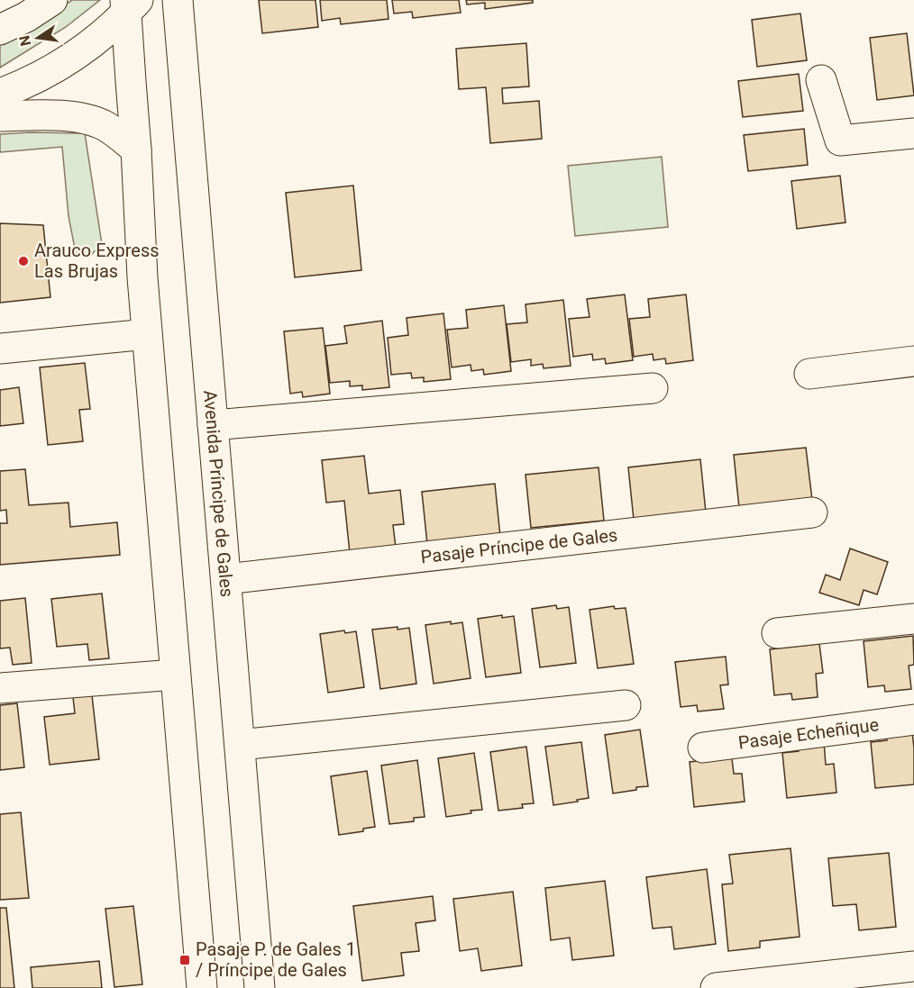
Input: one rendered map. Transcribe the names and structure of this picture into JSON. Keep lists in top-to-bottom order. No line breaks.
{"streets":{"street":["Avenida Príncipe de Gales","Pasaje Príncipe de Gales","Pasaje Echeñique"]},"crossings":[["Avenida Príncipe de Gales","Pasaje Príncipe de Gales"]],"places":{"other":["Arauco Express Las Brujas"],"transit":["Pasaje P. de Gales 1 / Príncipe de Gales"]},"north":"left"}
